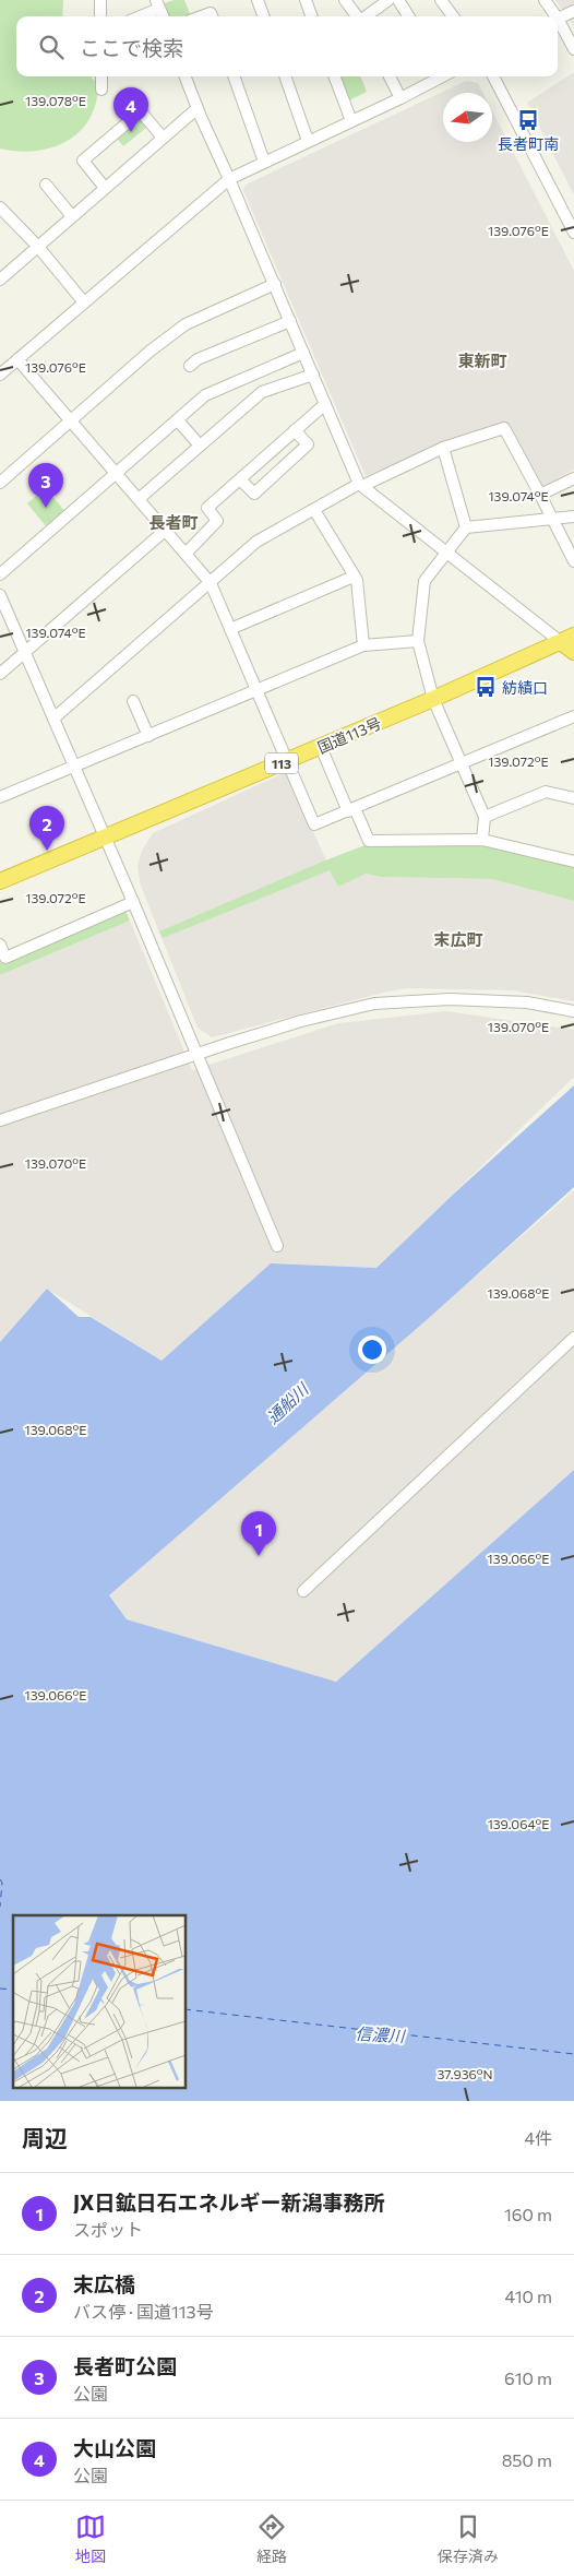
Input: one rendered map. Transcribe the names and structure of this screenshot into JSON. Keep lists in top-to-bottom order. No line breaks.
{"streets":{"highway":["国道113号","113"]},"districts":["東新町","長者町","末広町"],"water":["通船川","信濃川"],"places":{"bus stop":["長者町南","紡績口"]},"north":"left","page":{"search":"ここで検索","pins":["4","3","2","1"],"heading":["周辺","4件"],"list":[{"mark":"1","name":"JX日鉱日石エネルギー新潟事務所","note":"スポット","value":"160 m"},{"mark":"2","name":"末広橋","note":"バス停 · 国道113号","value":"410 m"},{"mark":"3","name":"長者町公園","note":"公園","value":"610 m"},{"mark":"4","name":"大山公園","note":"公園","value":"850 m"}],"nav":["地図","経路","保存済み"]},"coordinates":["139.078°E","139.076°E","139.074°E","139.072°E","139.070°E","139.068°E","139.066°E","139.064°E","37.936°N"]}
